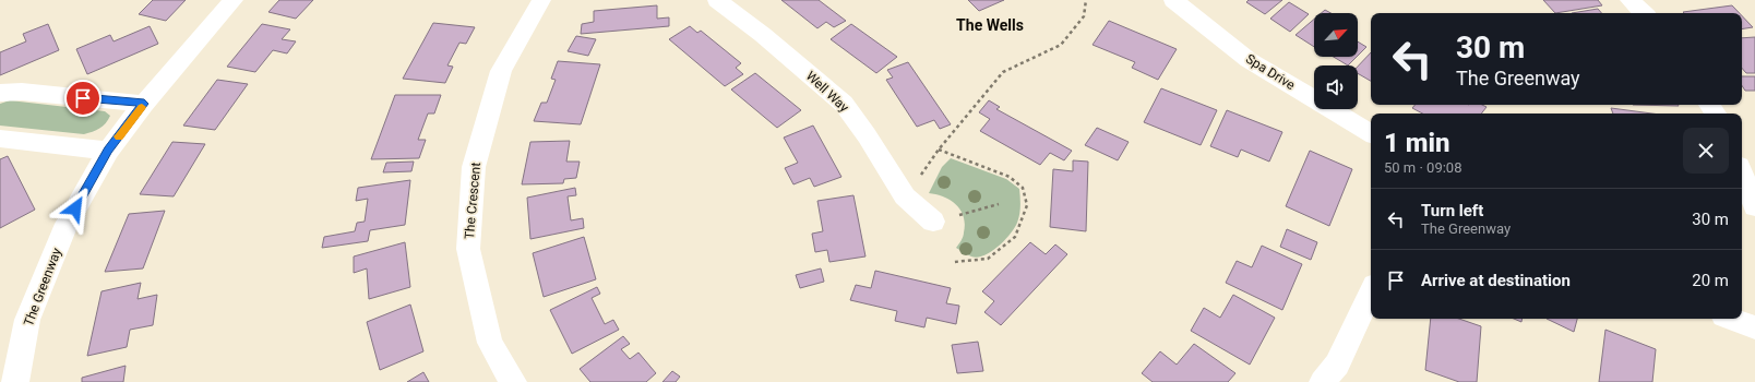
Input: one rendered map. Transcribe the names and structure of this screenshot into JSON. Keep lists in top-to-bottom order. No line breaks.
{"streets":{"street":["Spa Drive","Well Way","The Crescent","The Greenway"]},"districts":["The Wells"],"north":"top right","page":{"turn":["30 m","The Greenway"],"heading":["1 min","50 m · 09:08"],"list":[{"name":"Turn left","note":"The Greenway","value":"30 m"},{"name":"Arrive at destination","value":"20 m"}]}}
